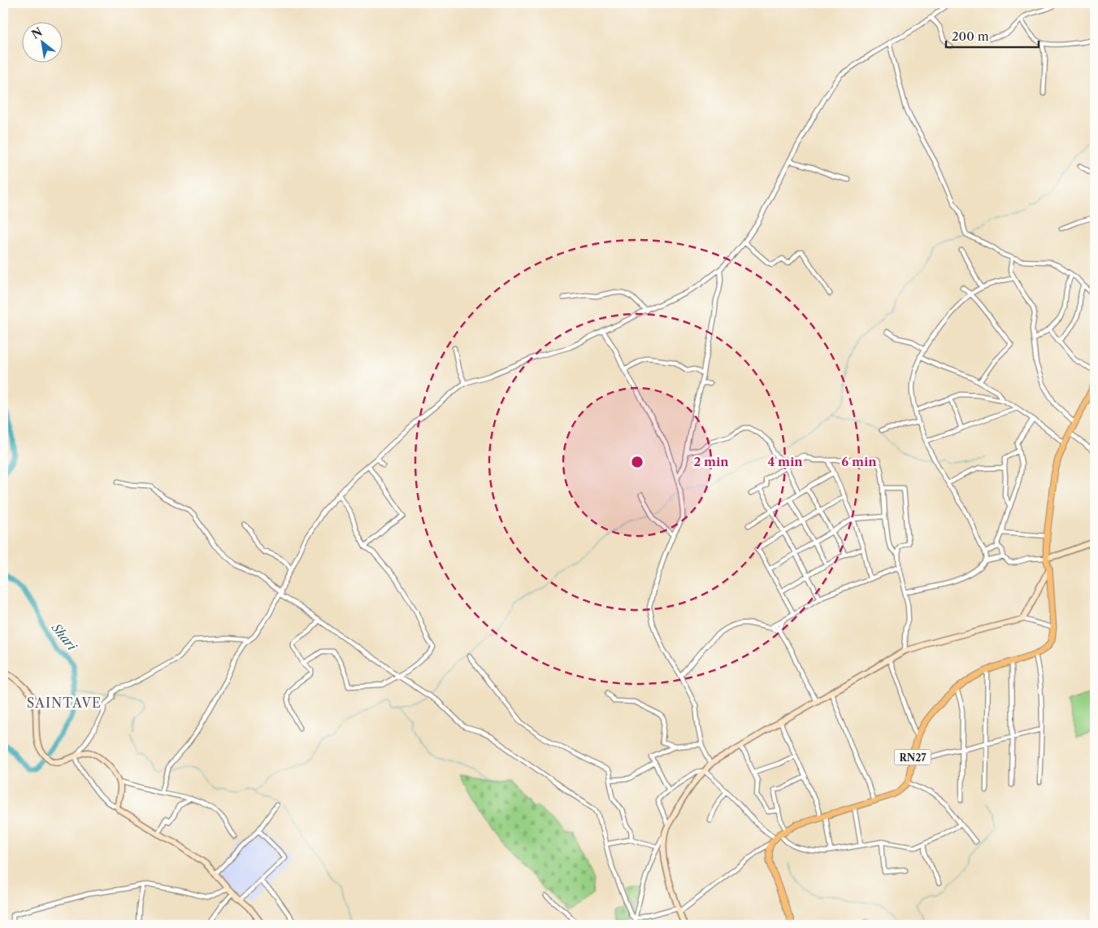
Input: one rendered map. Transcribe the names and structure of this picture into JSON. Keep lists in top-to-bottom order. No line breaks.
{"streets":{"main road":["RN27"]},"districts":["SAINTAVE"],"water":["Shari"],"scale_bar":"200 m","north":"top left","rings":["2 min","4 min","6 min"]}
